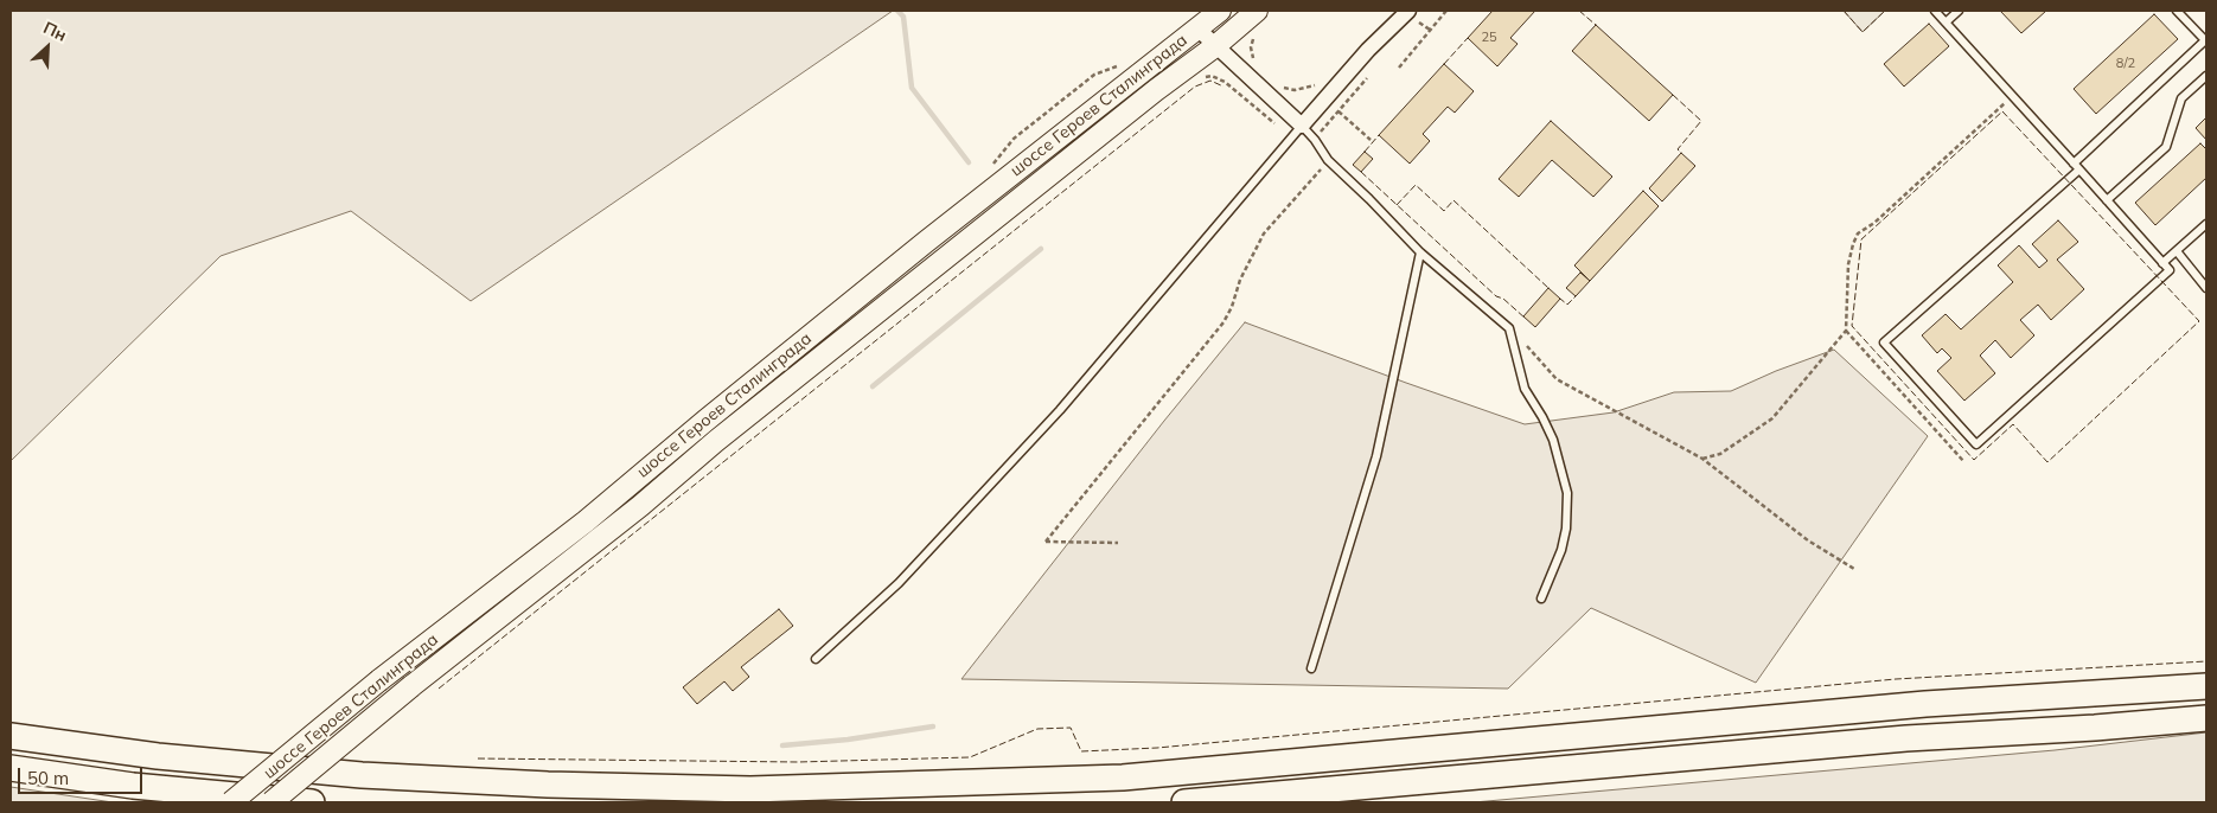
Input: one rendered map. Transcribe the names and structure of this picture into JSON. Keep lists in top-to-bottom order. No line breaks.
{"streets":{"main road":["шоссе Героев Сталинграда"]},"house_numbers":["25","8/2"],"scale_bar":"50 m","north":"top right"}
